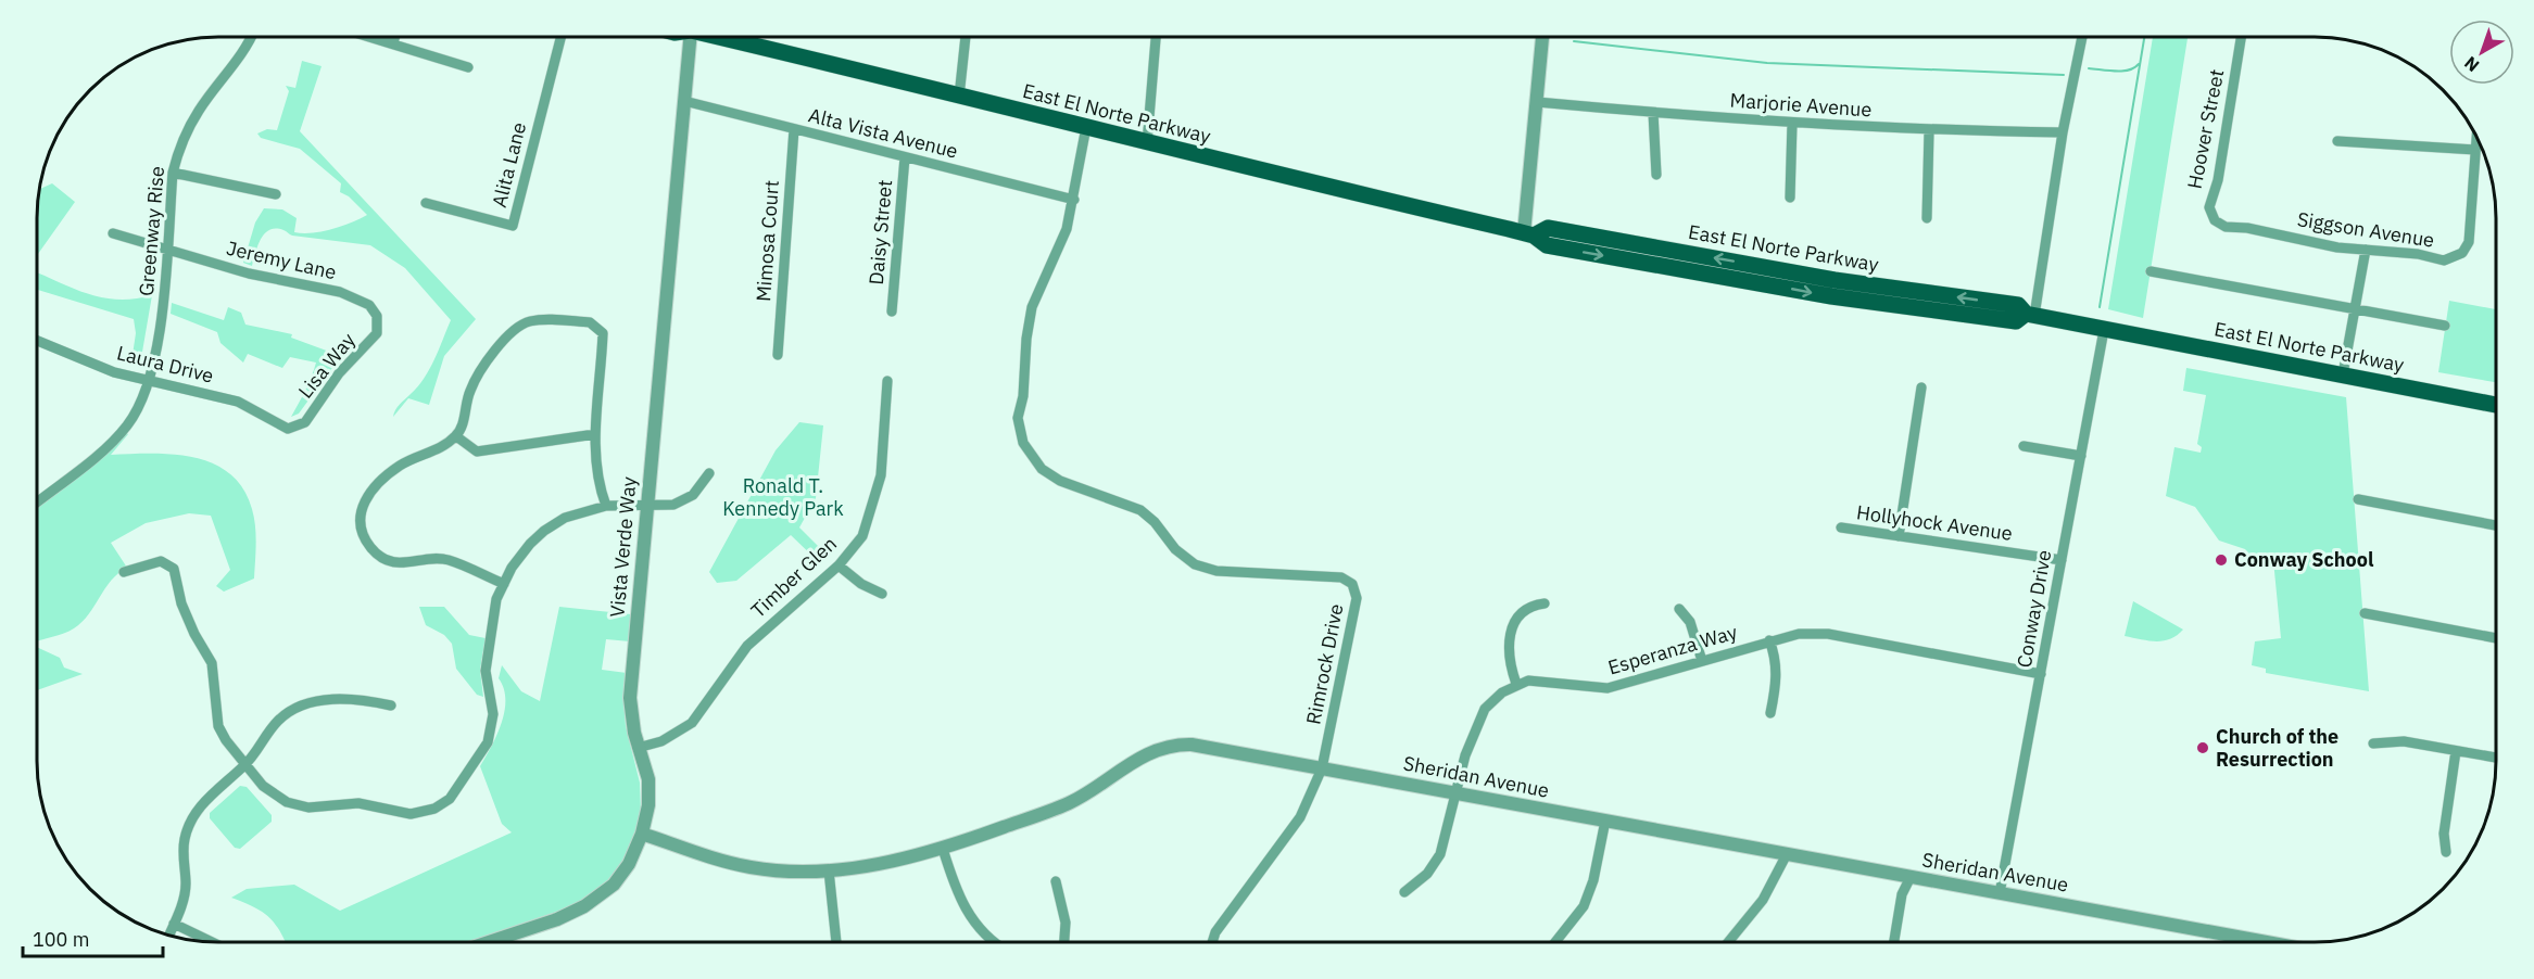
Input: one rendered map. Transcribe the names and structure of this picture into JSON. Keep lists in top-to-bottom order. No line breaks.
{"streets":{"main road":["East El Norte Parkway"],"street":["Marjorie Avenue","Hoover Street","Alta Vista Avenue","Alita Lane","Siggson Avenue","Greenway Rise","Daisy Street","Mimosa Court","Jeremy Lane","Laura Drive","Lisa Way","Hollyhock Avenue","Vista Verde Way","Timber Glen","Conway Drive","Esperanza Way","Rimrock Drive","Sheridan Avenue"]},"crossings":[["East El Norte Parkway","Conway Drive"],["East El Norte Parkway","Rimrock Drive"],["Hoover Street","Siggson Avenue"],["Alta Vista Avenue","Daisy Street"],["Alta Vista Avenue","Mimosa Court"],["Alta Vista Avenue","Vista Verde Way"],["Alta Vista Avenue","Rimrock Drive"],["Greenway Rise","Jeremy Lane"],["Greenway Rise","Laura Drive"],["Jeremy Lane","Lisa Way"],["Laura Drive","Lisa Way"],["Hollyhock Avenue","Conway Drive"],["Vista Verde Way","Timber Glen"],["Vista Verde Way","Sheridan Avenue"],["Conway Drive","Esperanza Way"],["Conway Drive","Sheridan Avenue"],["Rimrock Drive","Sheridan Avenue"]],"parks":["Ronald T. Kennedy Park"],"places":["Conway School","Church of the Resurrection"],"scale_bar":"100 m","north":"bottom left"}
